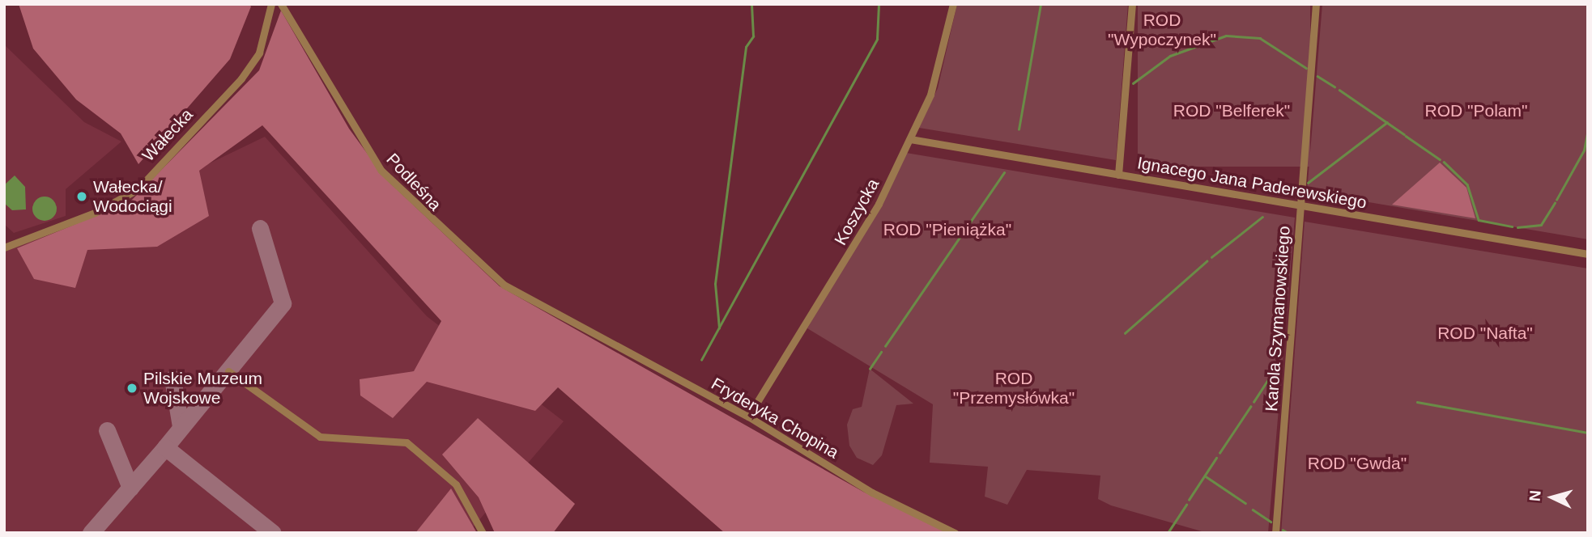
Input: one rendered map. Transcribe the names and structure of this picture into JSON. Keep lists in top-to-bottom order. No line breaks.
{"streets":{"street":["Wałecka","Podleśna","Ignacego Jana Paderewskiego","Koszycka","Karola Szymanowskiego","Fryderyka Chopina"]},"crossings":[["Podleśna","Fryderyka Chopina"],["Ignacego Jana Paderewskiego","Koszycka"],["Ignacego Jana Paderewskiego","Karola Szymanowskiego"],["Koszycka","Fryderyka Chopina"]],"parks":["ROD \"Wypoczynek\"","ROD \"Belferek\"","ROD \"Polam\"","ROD \"Pieniążka\"","ROD \"Nafta\"","ROD \"Przemysłówka\"","ROD \"Gwda\""],"places":["Wałecka/ Wodociągi","Pilskie Muzeum Wojskowe"],"north":"left"}
